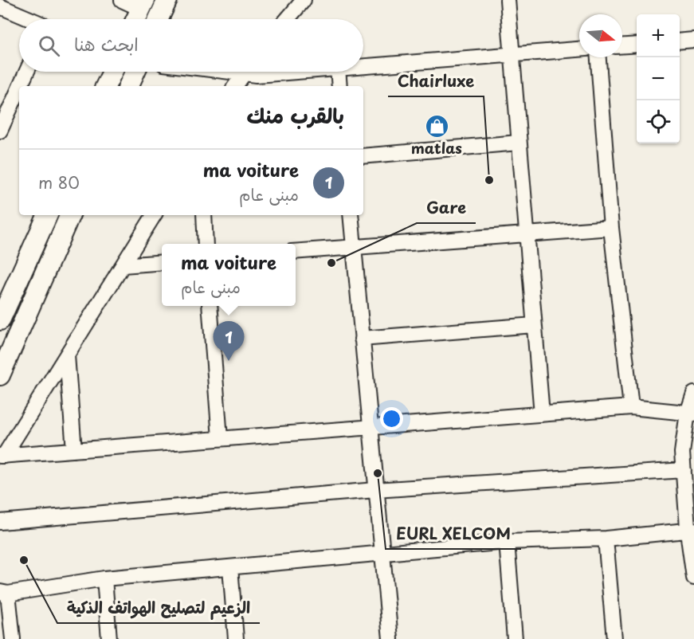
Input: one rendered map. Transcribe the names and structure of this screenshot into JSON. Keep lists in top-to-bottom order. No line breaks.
{"places":{"shop":["matlas"],"other":["Chairluxe","Gare","EURL XELCOM","الزعيم لتصليح الهواتف الذكية"]},"north":"right","page":{"map_buttons":["+","−"],"search":"ابحث هنا","heading":"بالقرب منك","list":[{"mark":"1","name":"ma voiture","note":"مبنى عام","value":"80 m"}],"popup":["ma voiture","مبنى عام"],"pins":"1"}}
